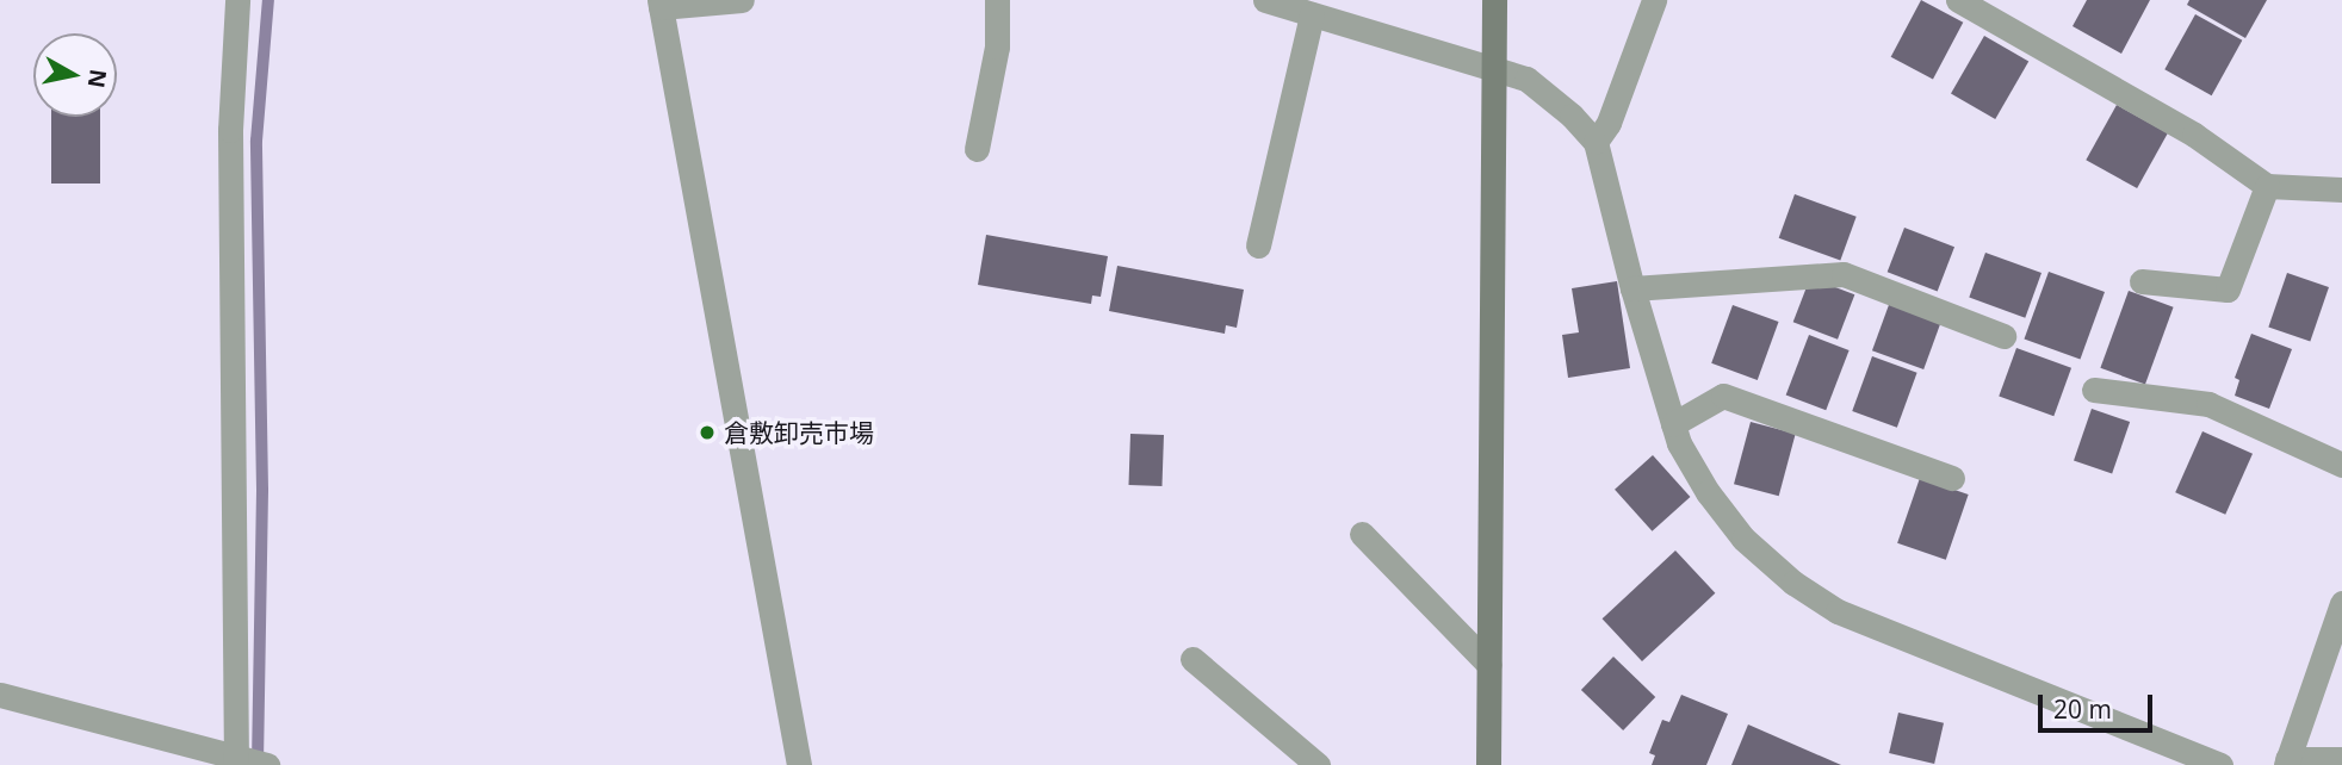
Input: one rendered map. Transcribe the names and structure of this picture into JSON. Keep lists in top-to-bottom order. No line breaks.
{"places":["倉敷卸売市場"],"scale_bar":"20 m","north":"right"}
